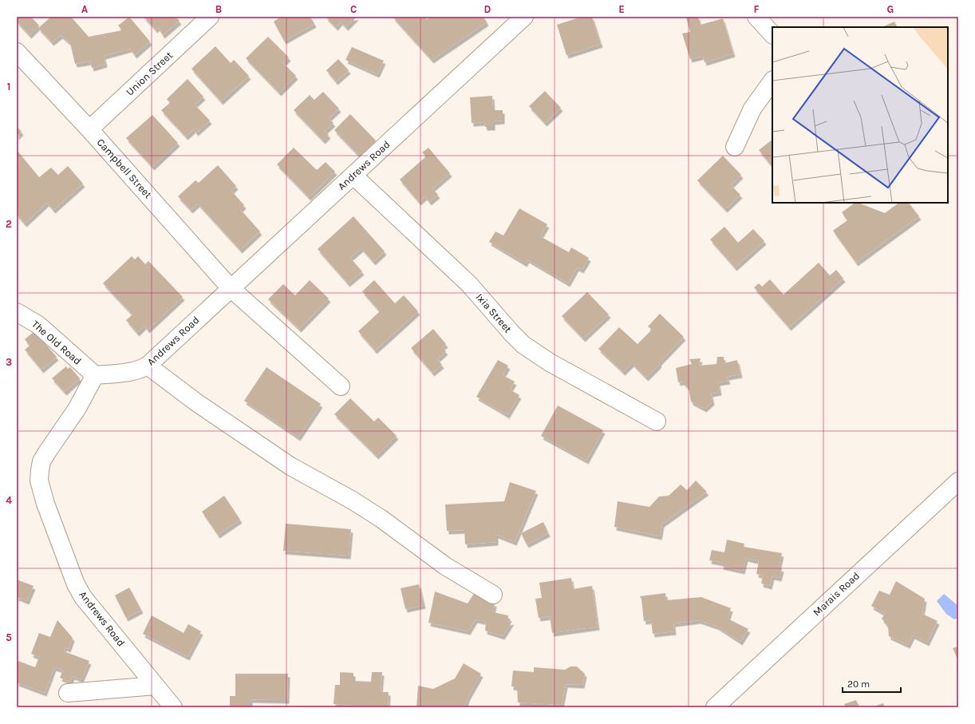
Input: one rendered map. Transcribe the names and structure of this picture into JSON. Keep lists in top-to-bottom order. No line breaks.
{"streets":{"street":["Union Street","Andrews Road","Campbell Street","Ixia Street","The Old Road","Marais Road"]},"crossings":[["Union Street","Campbell Street"],["Andrews Road","Campbell Street"],["Andrews Road","Ixia Street"],["Andrews Road","The Old Road"]],"scale_bar":"20 m","grid":{"columns":["A","B","C","D","E","F","G"],"rows":["1","2","3","4","5"]}}
